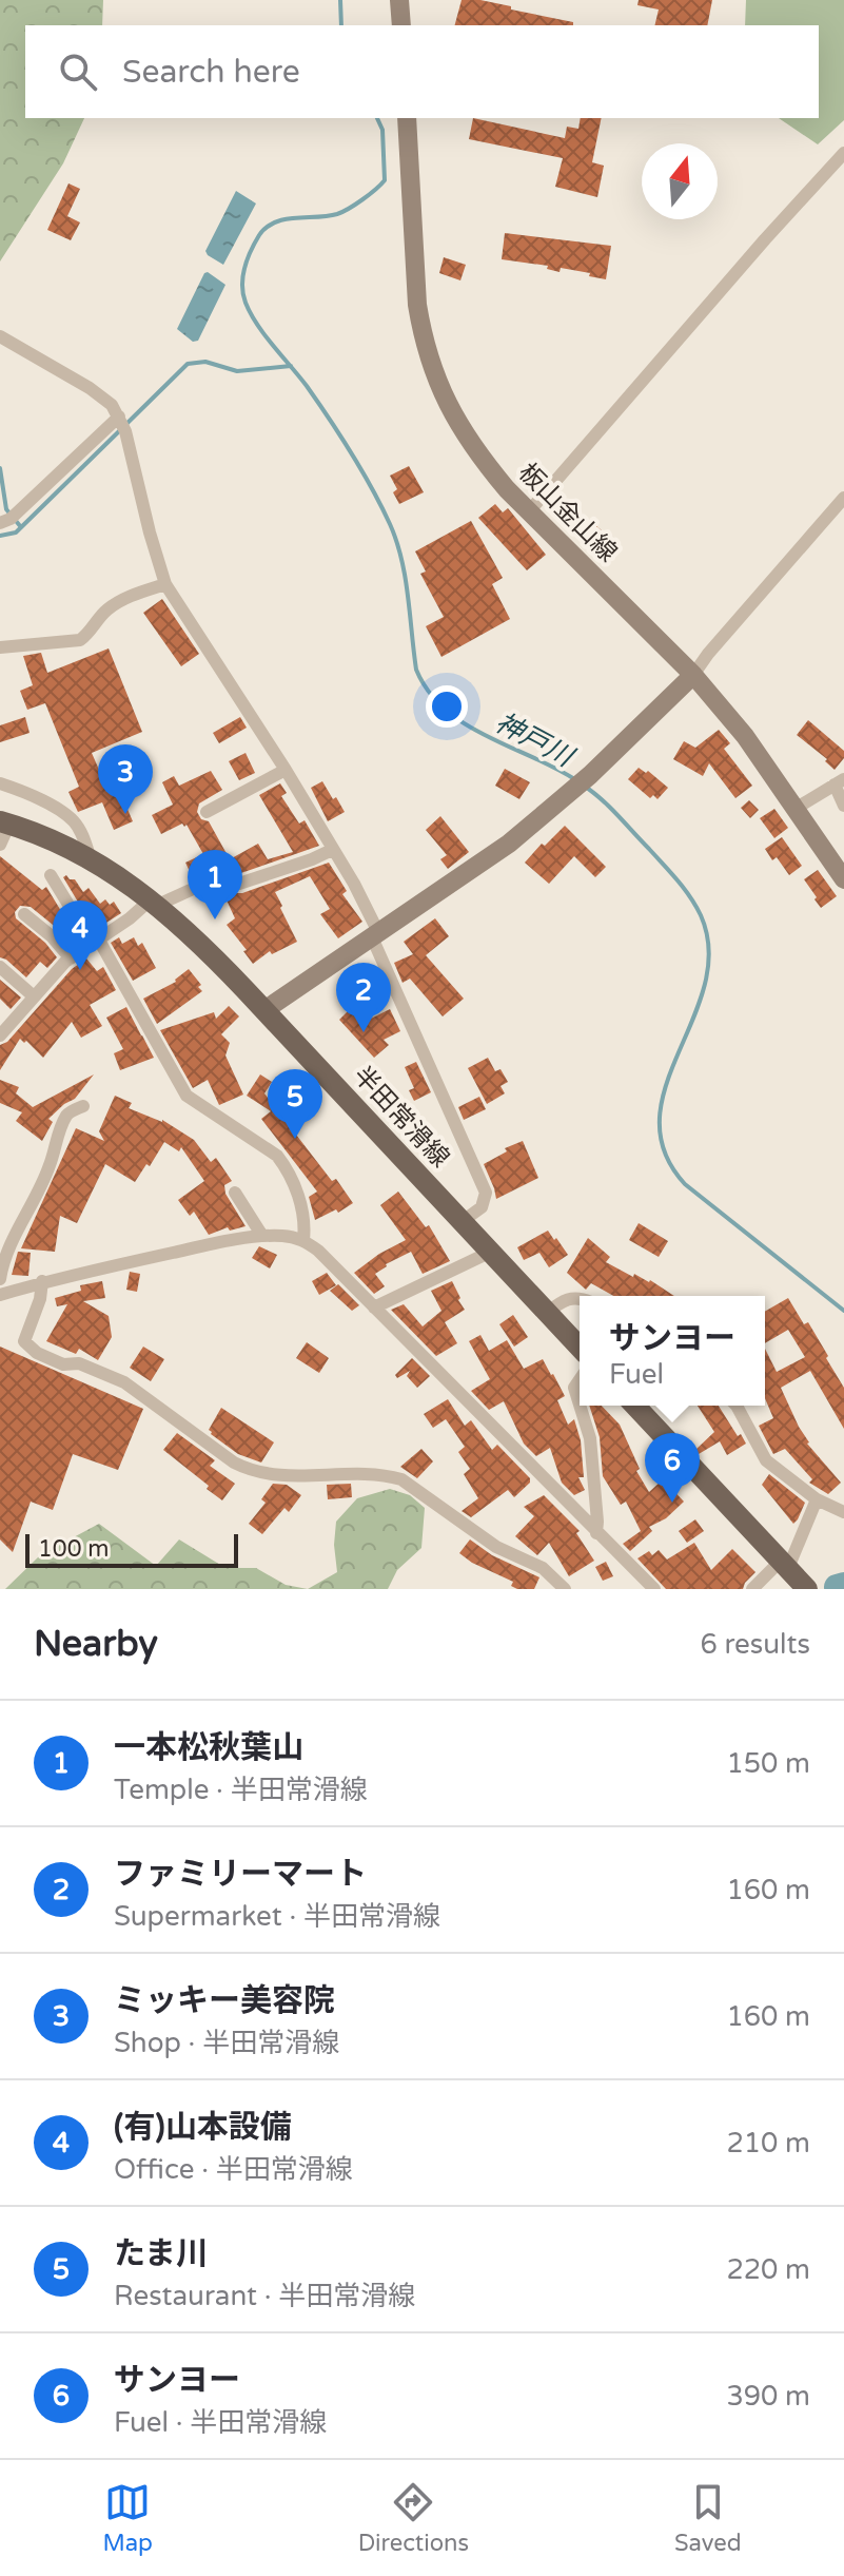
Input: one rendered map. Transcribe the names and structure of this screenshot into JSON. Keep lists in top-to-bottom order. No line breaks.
{"streets":{"main road":["板山金山線","半田常滑線"]},"water":["神戸川"],"scale_bar":"100 m","north":"top","page":{"search":"Search here","pins":["3","1","4","2","5","6"],"popup":["サンヨー","Fuel"],"scale":"100 m","heading":["Nearby","6 results"],"list":[{"mark":"1","name":"一本松秋葉山","note":"Temple · 半田常滑線","value":"150 m"},{"mark":"2","name":"ファミリーマート","note":"Supermarket · 半田常滑線","value":"160 m"},{"mark":"3","name":"ミッキー美容院","note":"Shop · 半田常滑線","value":"160 m"},{"mark":"4","name":"(有)山本設備","note":"Office · 半田常滑線","value":"210 m"},{"mark":"5","name":"たま川","note":"Restaurant · 半田常滑線","value":"220 m"},{"mark":"6","name":"サンヨー","note":"Fuel · 半田常滑線","value":"390 m"}],"nav":["Map","Directions","Saved"]}}
